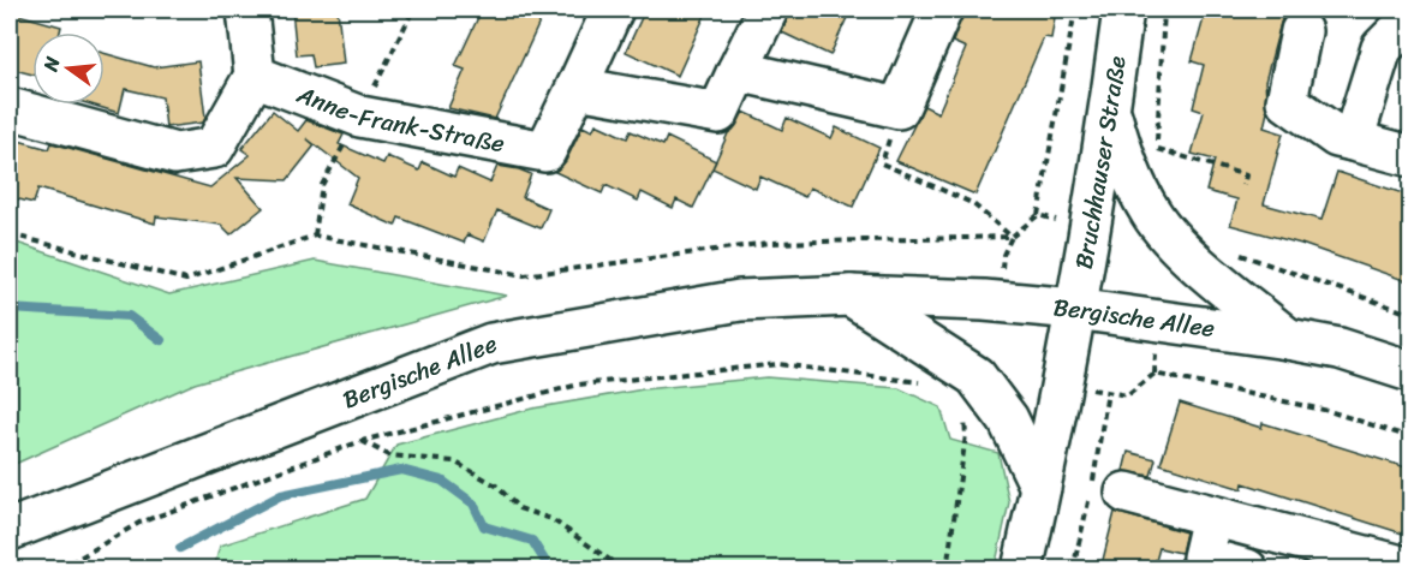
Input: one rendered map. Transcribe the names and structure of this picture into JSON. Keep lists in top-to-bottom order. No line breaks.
{"streets":{"street":["Anne-Frank-Straße","Bruchhauser Straße","Bergische Allee"]},"crossings":[["Bruchhauser Straße","Bergische Allee"]],"north":"left"}
